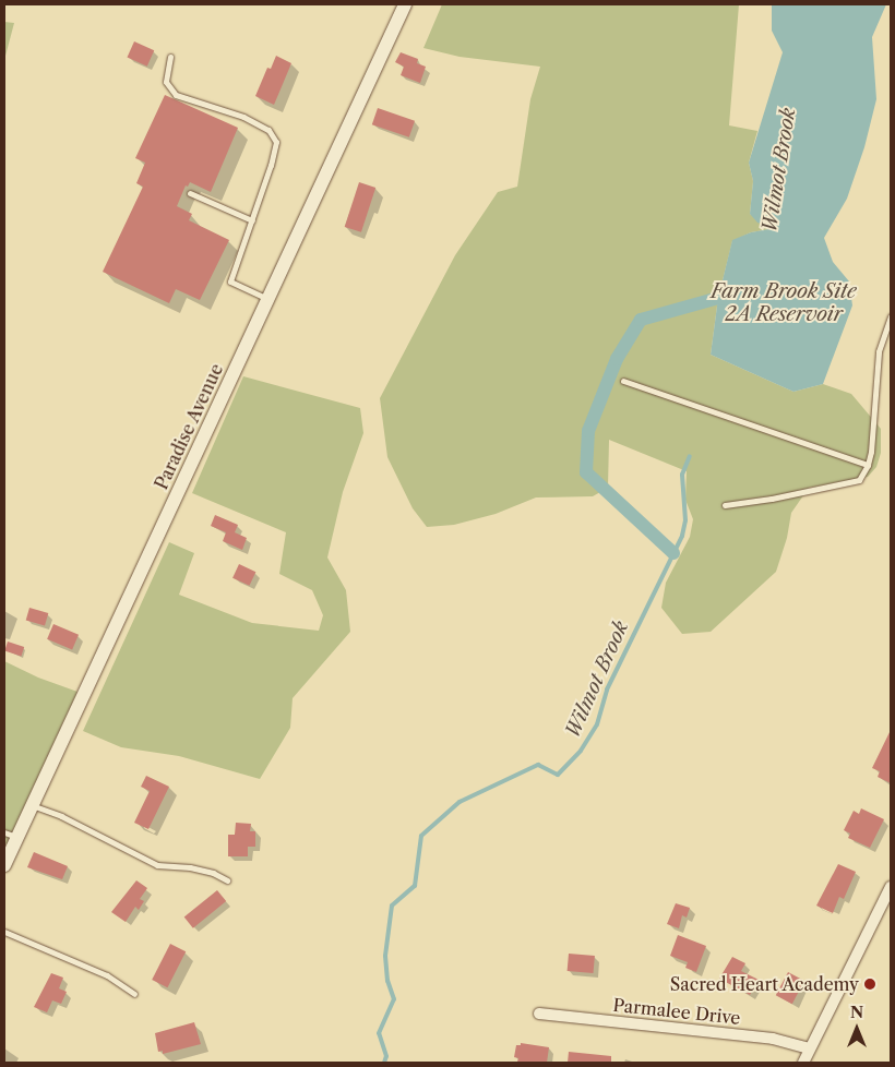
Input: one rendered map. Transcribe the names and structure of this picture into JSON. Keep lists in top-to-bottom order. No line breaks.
{"streets":{"street":["Paradise Avenue","Parmalee Drive"]},"water":["Wilmot Brook","Farm Brook Site 2A Reservoir"],"places":["Sacred Heart Academy"],"north":"top"}
